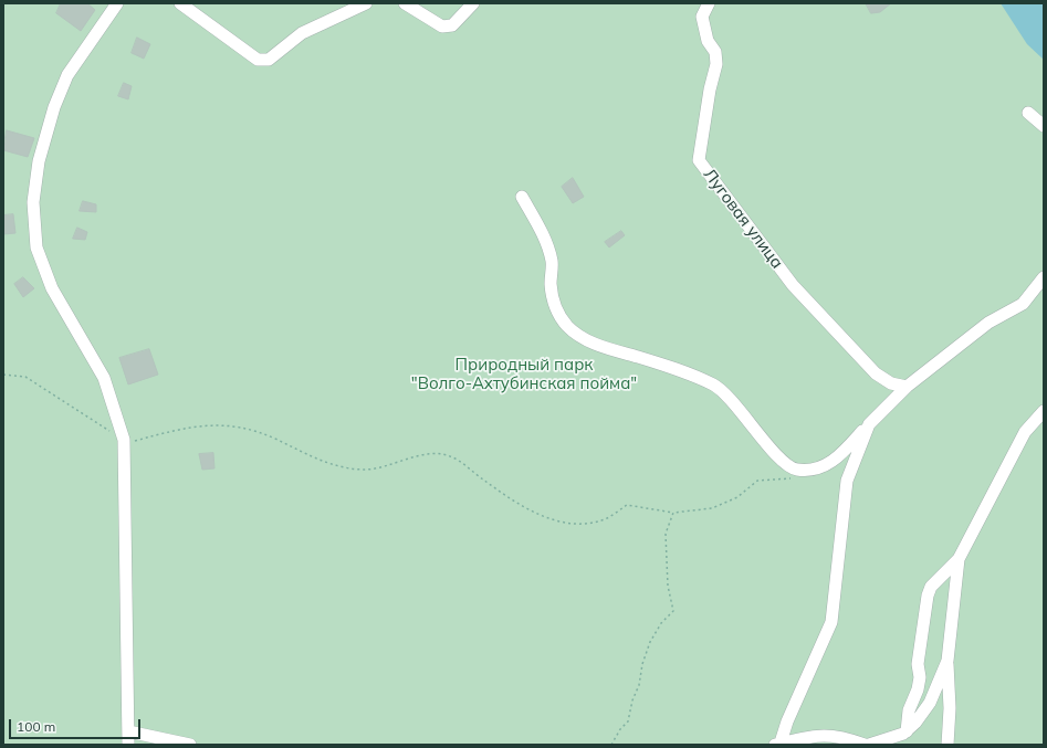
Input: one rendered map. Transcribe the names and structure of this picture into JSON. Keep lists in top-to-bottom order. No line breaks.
{"streets":{"street":["Луговая улица"]},"parks":["Природный парк \"Волго-Ахтубинская пойма\""],"scale_bar":"100 m"}
